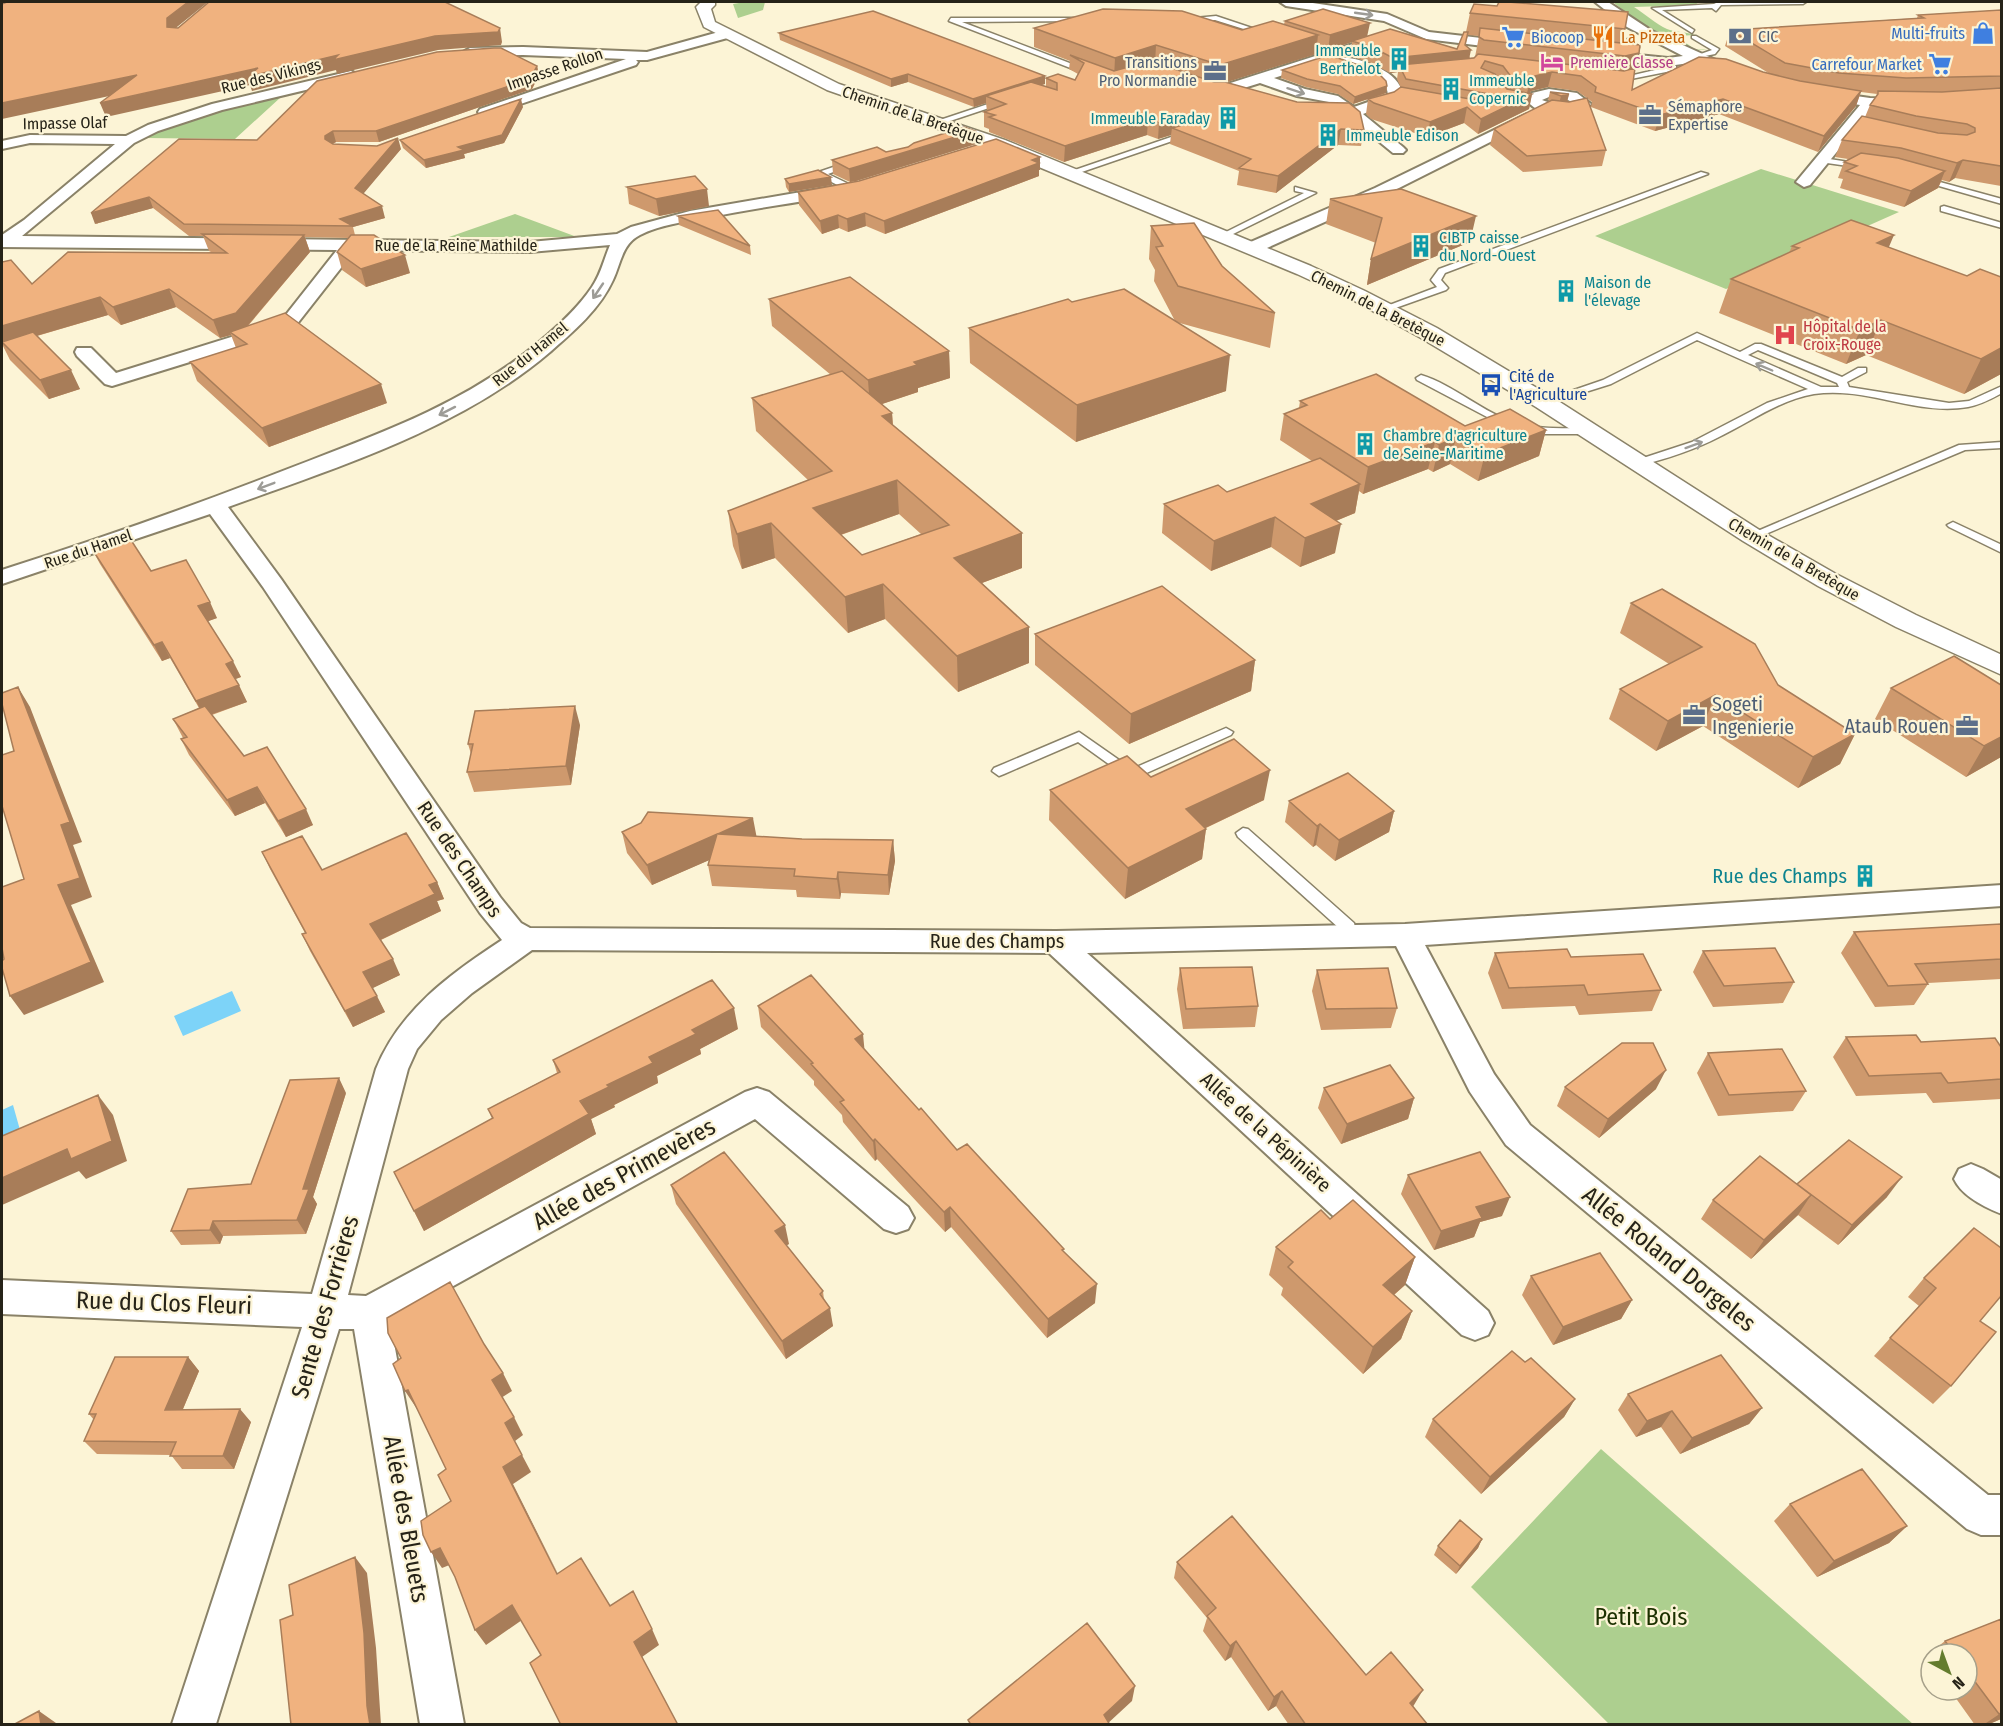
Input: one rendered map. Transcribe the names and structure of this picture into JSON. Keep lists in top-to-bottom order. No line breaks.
{"streets":{"street":["Impasse Rollon","Rue des Vikings","Chemin de la Bretèque","Impasse Olaf","Rue de la Reine Mathilde","Rue du Hamel","Rue des Champs","Allée de la Pépinière","Allée des Primevères","Allée Roland Dorgeles","Rue du Clos Fleuri","Sente des Forrières","Allée des Bleuets"]},"crossings":[["Rue des Vikings","Impasse Olaf"],["Rue des Vikings","Rue de la Reine Mathilde"],["Rue de la Reine Mathilde","Rue du Hamel"],["Rue du Hamel","Rue des Champs"],["Rue des Champs","Allée de la Pépinière"],["Rue des Champs","Allée Roland Dorgeles"],["Rue des Champs","Sente des Forrières"],["Allée des Primevères","Allée des Bleuets"],["Rue du Clos Fleuri","Sente des Forrières"]],"one_way":["Rue du Hamel"],"parks":["Petit Bois"],"places":{"shop":["Multi-fruits"],"bank":["CIC"],"supermarket":["Biocoop","Carrefour Market"],"restaurant":["La Pizzeta"],"building":["Immeuble Berthelot","Immeuble Copernic","Immeuble Faraday","Immeuble Edison","CIBTP caisse du Nord-Ouest","Maison de l'élevage","Chambre d'agriculture de Seine-Maritime","Rue des Champs"],"hotel":["Première Classe"],"office":["Transitions Pro Normandie","Sémaphore Expertise","Sogeti Ingenierie","Ataub Rouen"],"hospital":["Hôpital de la Croix-Rouge"],"bus stop":["Cité de l'Agriculture"]},"north":"bottom right"}
